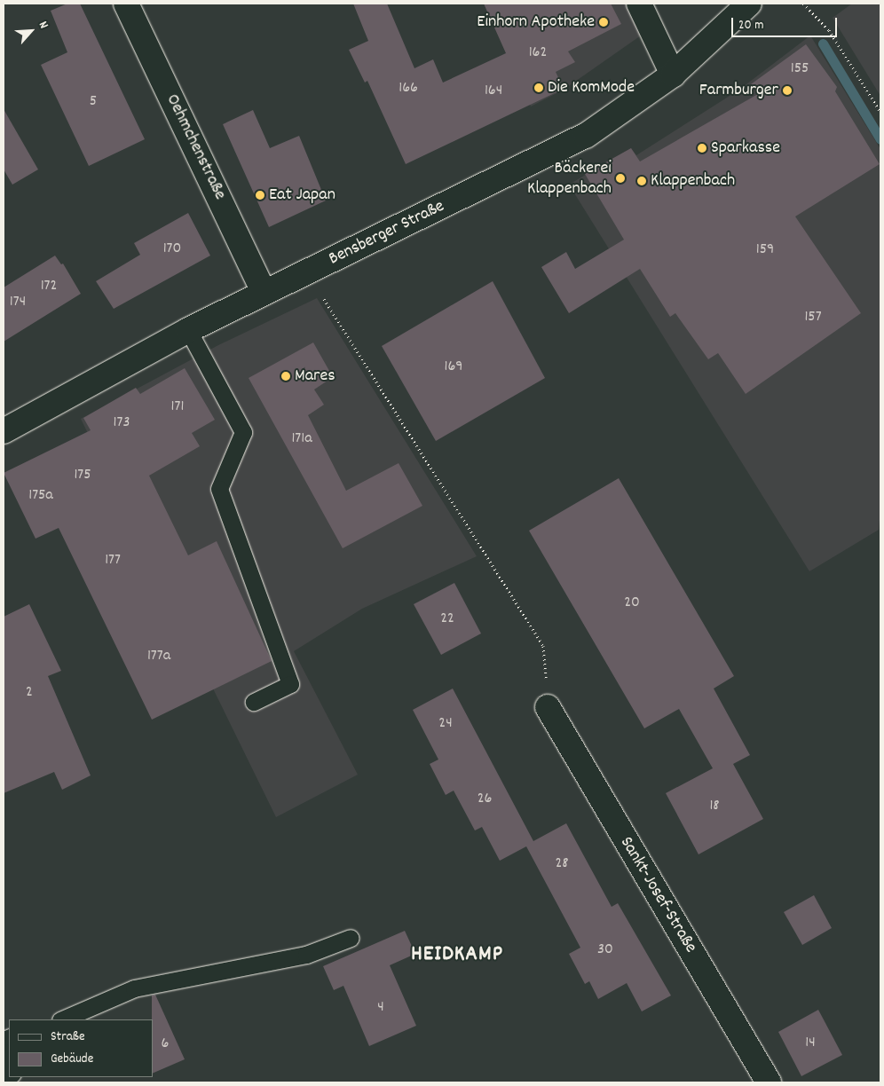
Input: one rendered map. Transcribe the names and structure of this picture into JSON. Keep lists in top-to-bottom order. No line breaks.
{"streets":{"main road":["Oehmchenstraße","Bensberger Straße","Sankt-Josef-Straße"]},"crossings":[["Oehmchenstraße","Bensberger Straße"]],"districts":["HEIDKAMP"],"places":["Einhorn Apotheke","Die KomMode","Farmburger","Sparkasse","Bäckerei Klappenbach","Klappenbach","Eat Japan","Mares"],"house_numbers":["162","155","166","164","5","170","159","172","174","157","169","171","173","171a","175","175a","177","20","22","177a","2","24","26","18","28","30","4","14","6"],"legend":["Straße","Gebäude"],"scale_bar":"20 m","north":"top right"}
